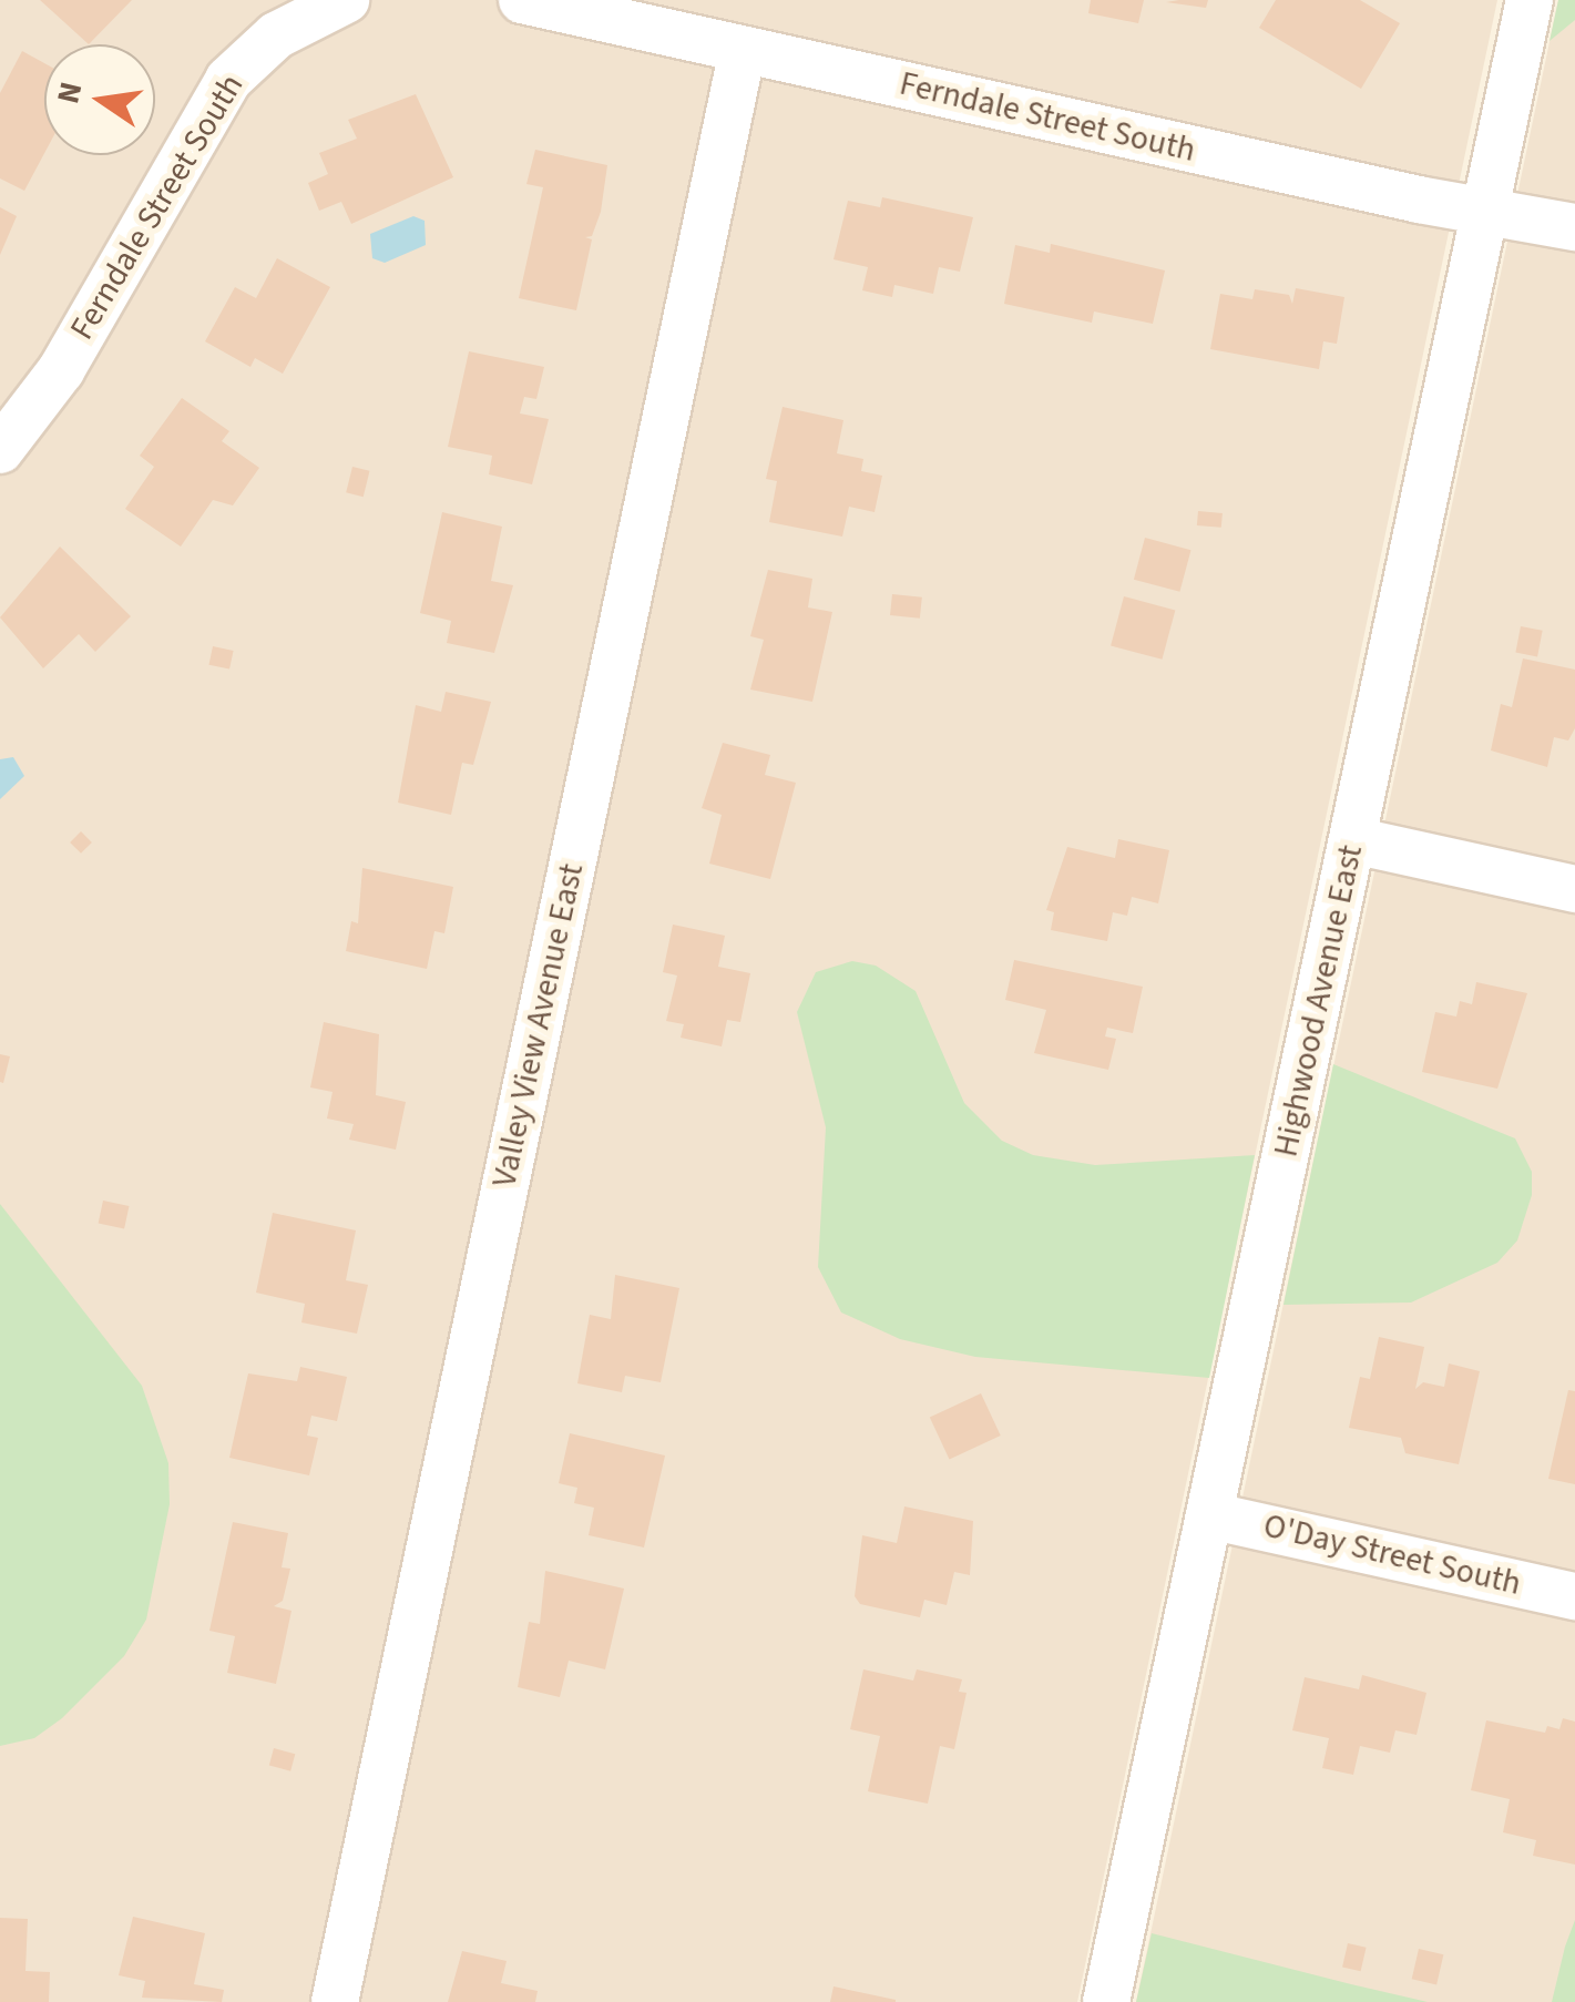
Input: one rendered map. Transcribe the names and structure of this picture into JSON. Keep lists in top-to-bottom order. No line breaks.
{"streets":{"street":["Ferndale Street South","Highwood Avenue East","Valley View Avenue East","O'Day Street South"]},"crossings":[["Ferndale Street South","Highwood Avenue East"],["Ferndale Street South","Valley View Avenue East"],["Highwood Avenue East","O'Day Street South"]],"north":"left"}
